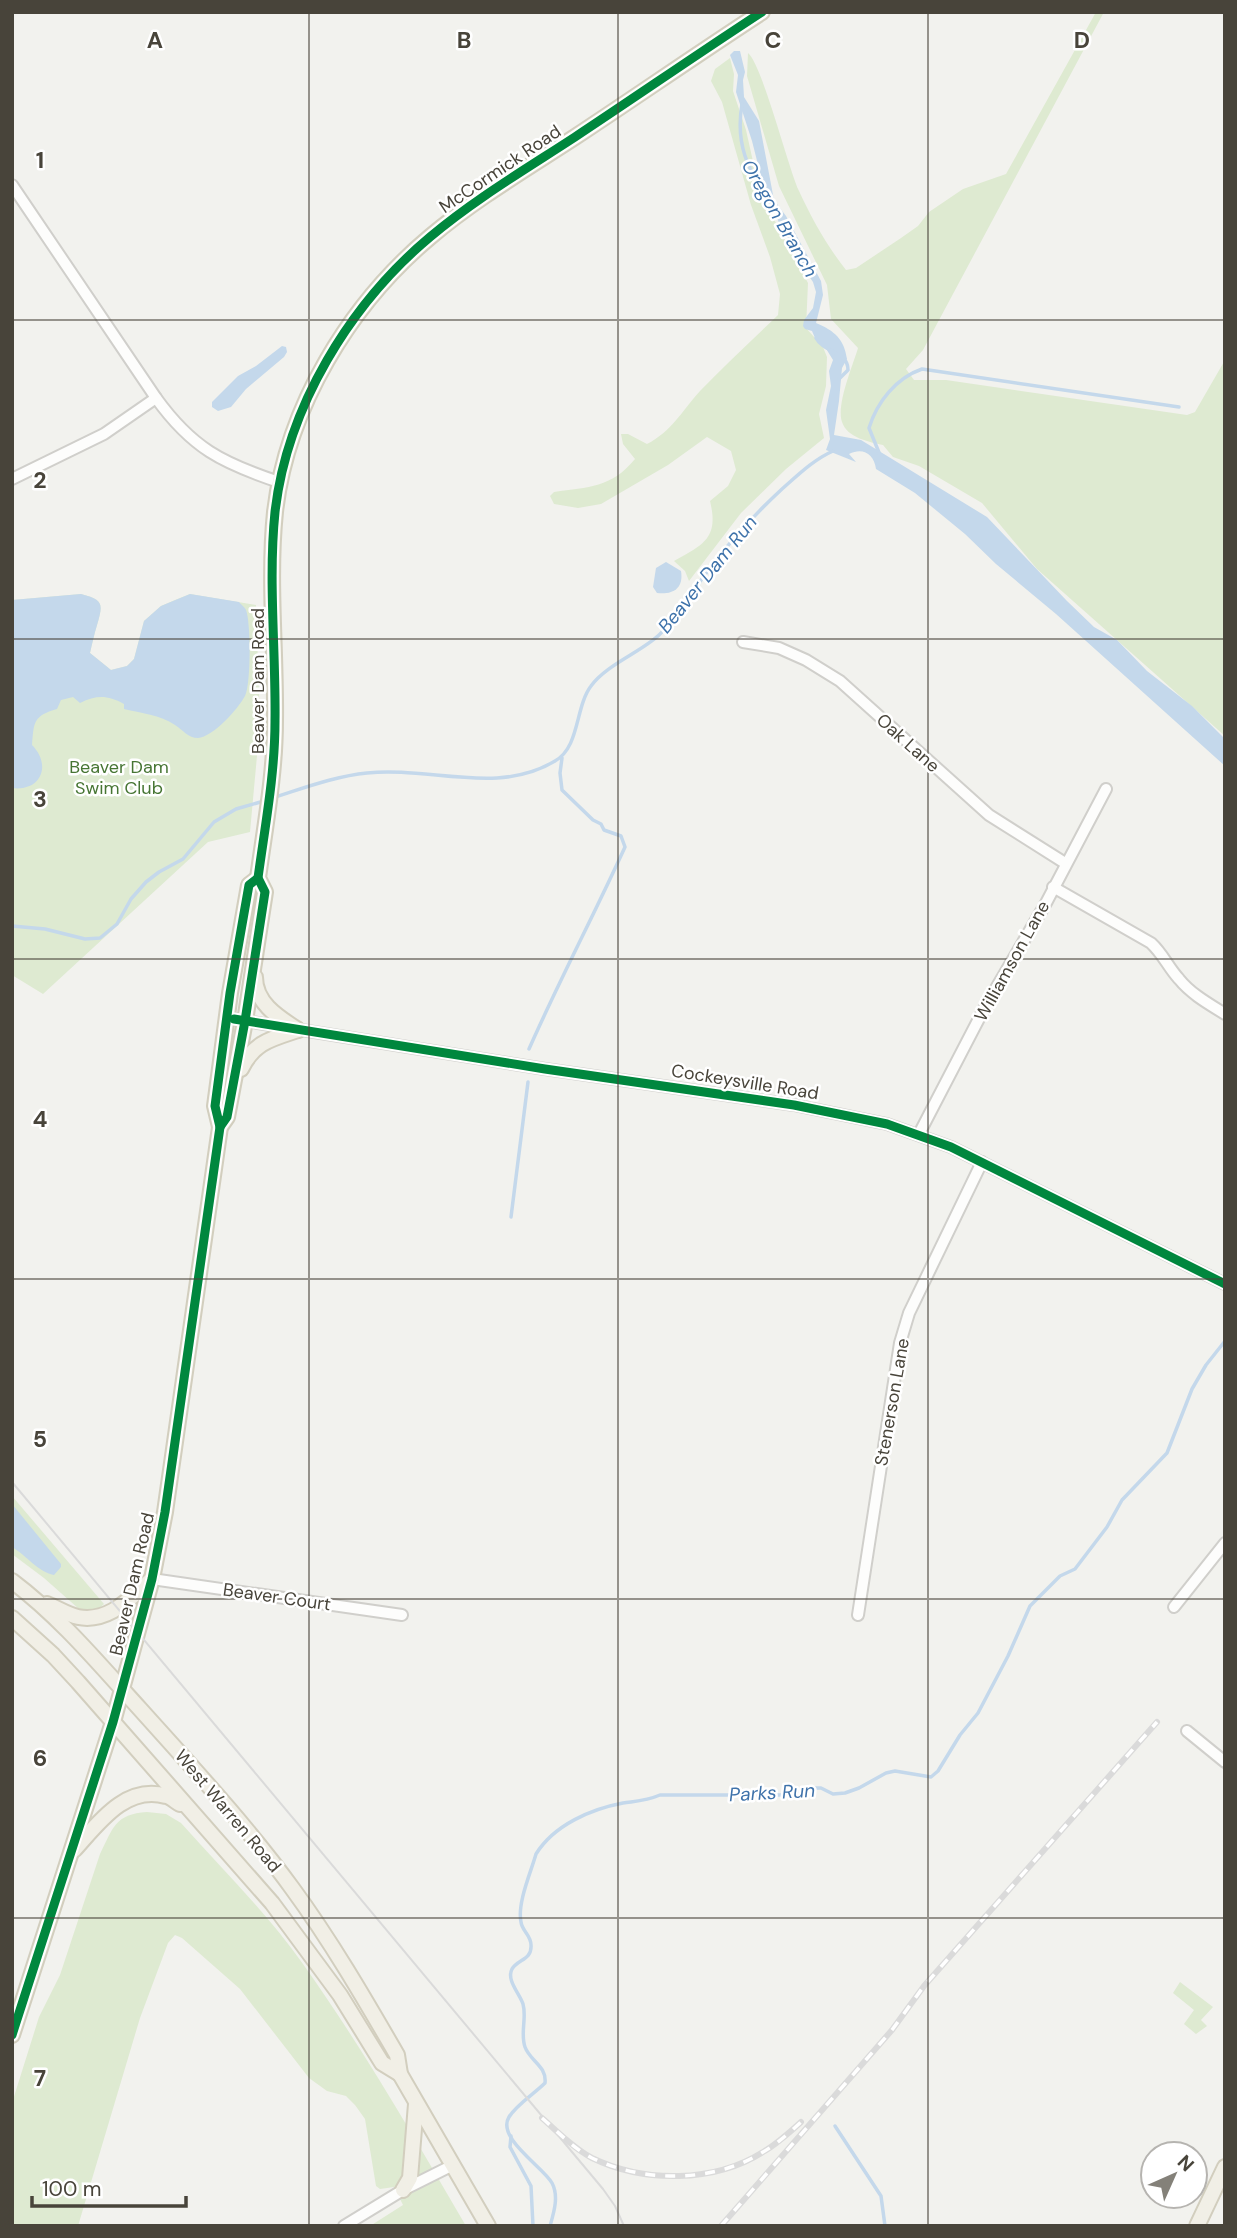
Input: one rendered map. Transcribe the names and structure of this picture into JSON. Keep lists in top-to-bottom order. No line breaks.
{"streets":{"main road":["McCormick Road","Beaver Dam Road","West Warren Road"],"street":["Oak Lane","Williamson Lane","Cockeysville Road","Stenerson Lane","Beaver Court"]},"crossings":[["McCormick Road","Beaver Dam Road"],["Beaver Dam Road","Cockeysville Road"],["Beaver Dam Road","Beaver Court"],["Beaver Dam Road","West Warren Road"],["Oak Lane","Williamson Lane"],["Williamson Lane","Cockeysville Road"],["Cockeysville Road","Stenerson Lane"]],"water":["Oregon Branch","Beaver Dam Run","Parks Run"],"parks":["Beaver Dam Swim Club"],"scale_bar":"100 m","north":"top right","grid":{"columns":["A","B","C","D"],"rows":["1","2","3","4","5","6","7"]}}
